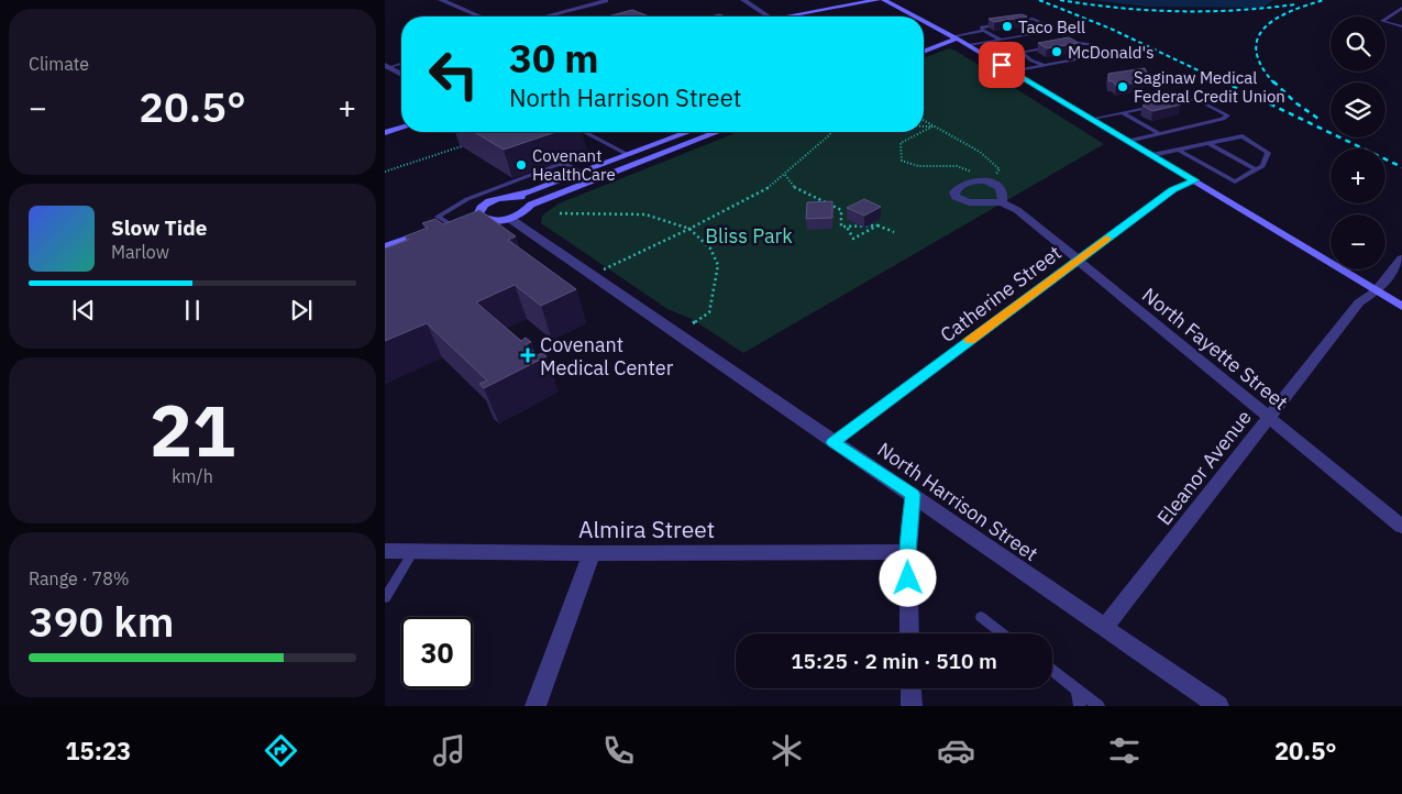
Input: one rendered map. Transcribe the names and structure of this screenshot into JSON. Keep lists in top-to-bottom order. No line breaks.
{"streets":{"street":["Catherine Street","North Fayette Street","Eleanor Avenue","North Harrison Street","Almira Street"]},"crossings":[["Catherine Street","North Fayette Street"],["Catherine Street","North Harrison Street"],["North Fayette Street","Eleanor Avenue"],["Eleanor Avenue","North Harrison Street"]],"parks":["Bliss Park"],"places":{"other":["Taco Bell","McDonald's","Saginaw Medical Federal Credit Union","Covenant HealthCare"],"health":["Covenant Medical Center"]},"page":{"tile":["Climate",["21","km/h"],["Range · 78%","390 km"]],"map_buttons":["+","−"],"turn":["30 m","North Harrison Street"],"heat":["−","20.5°","+"],"song":["Slow Tide","Marlow"],"limit":"30","trip":"15:25 · 2 min · 510 m","tabs":["15:23","20.5°"]}}
